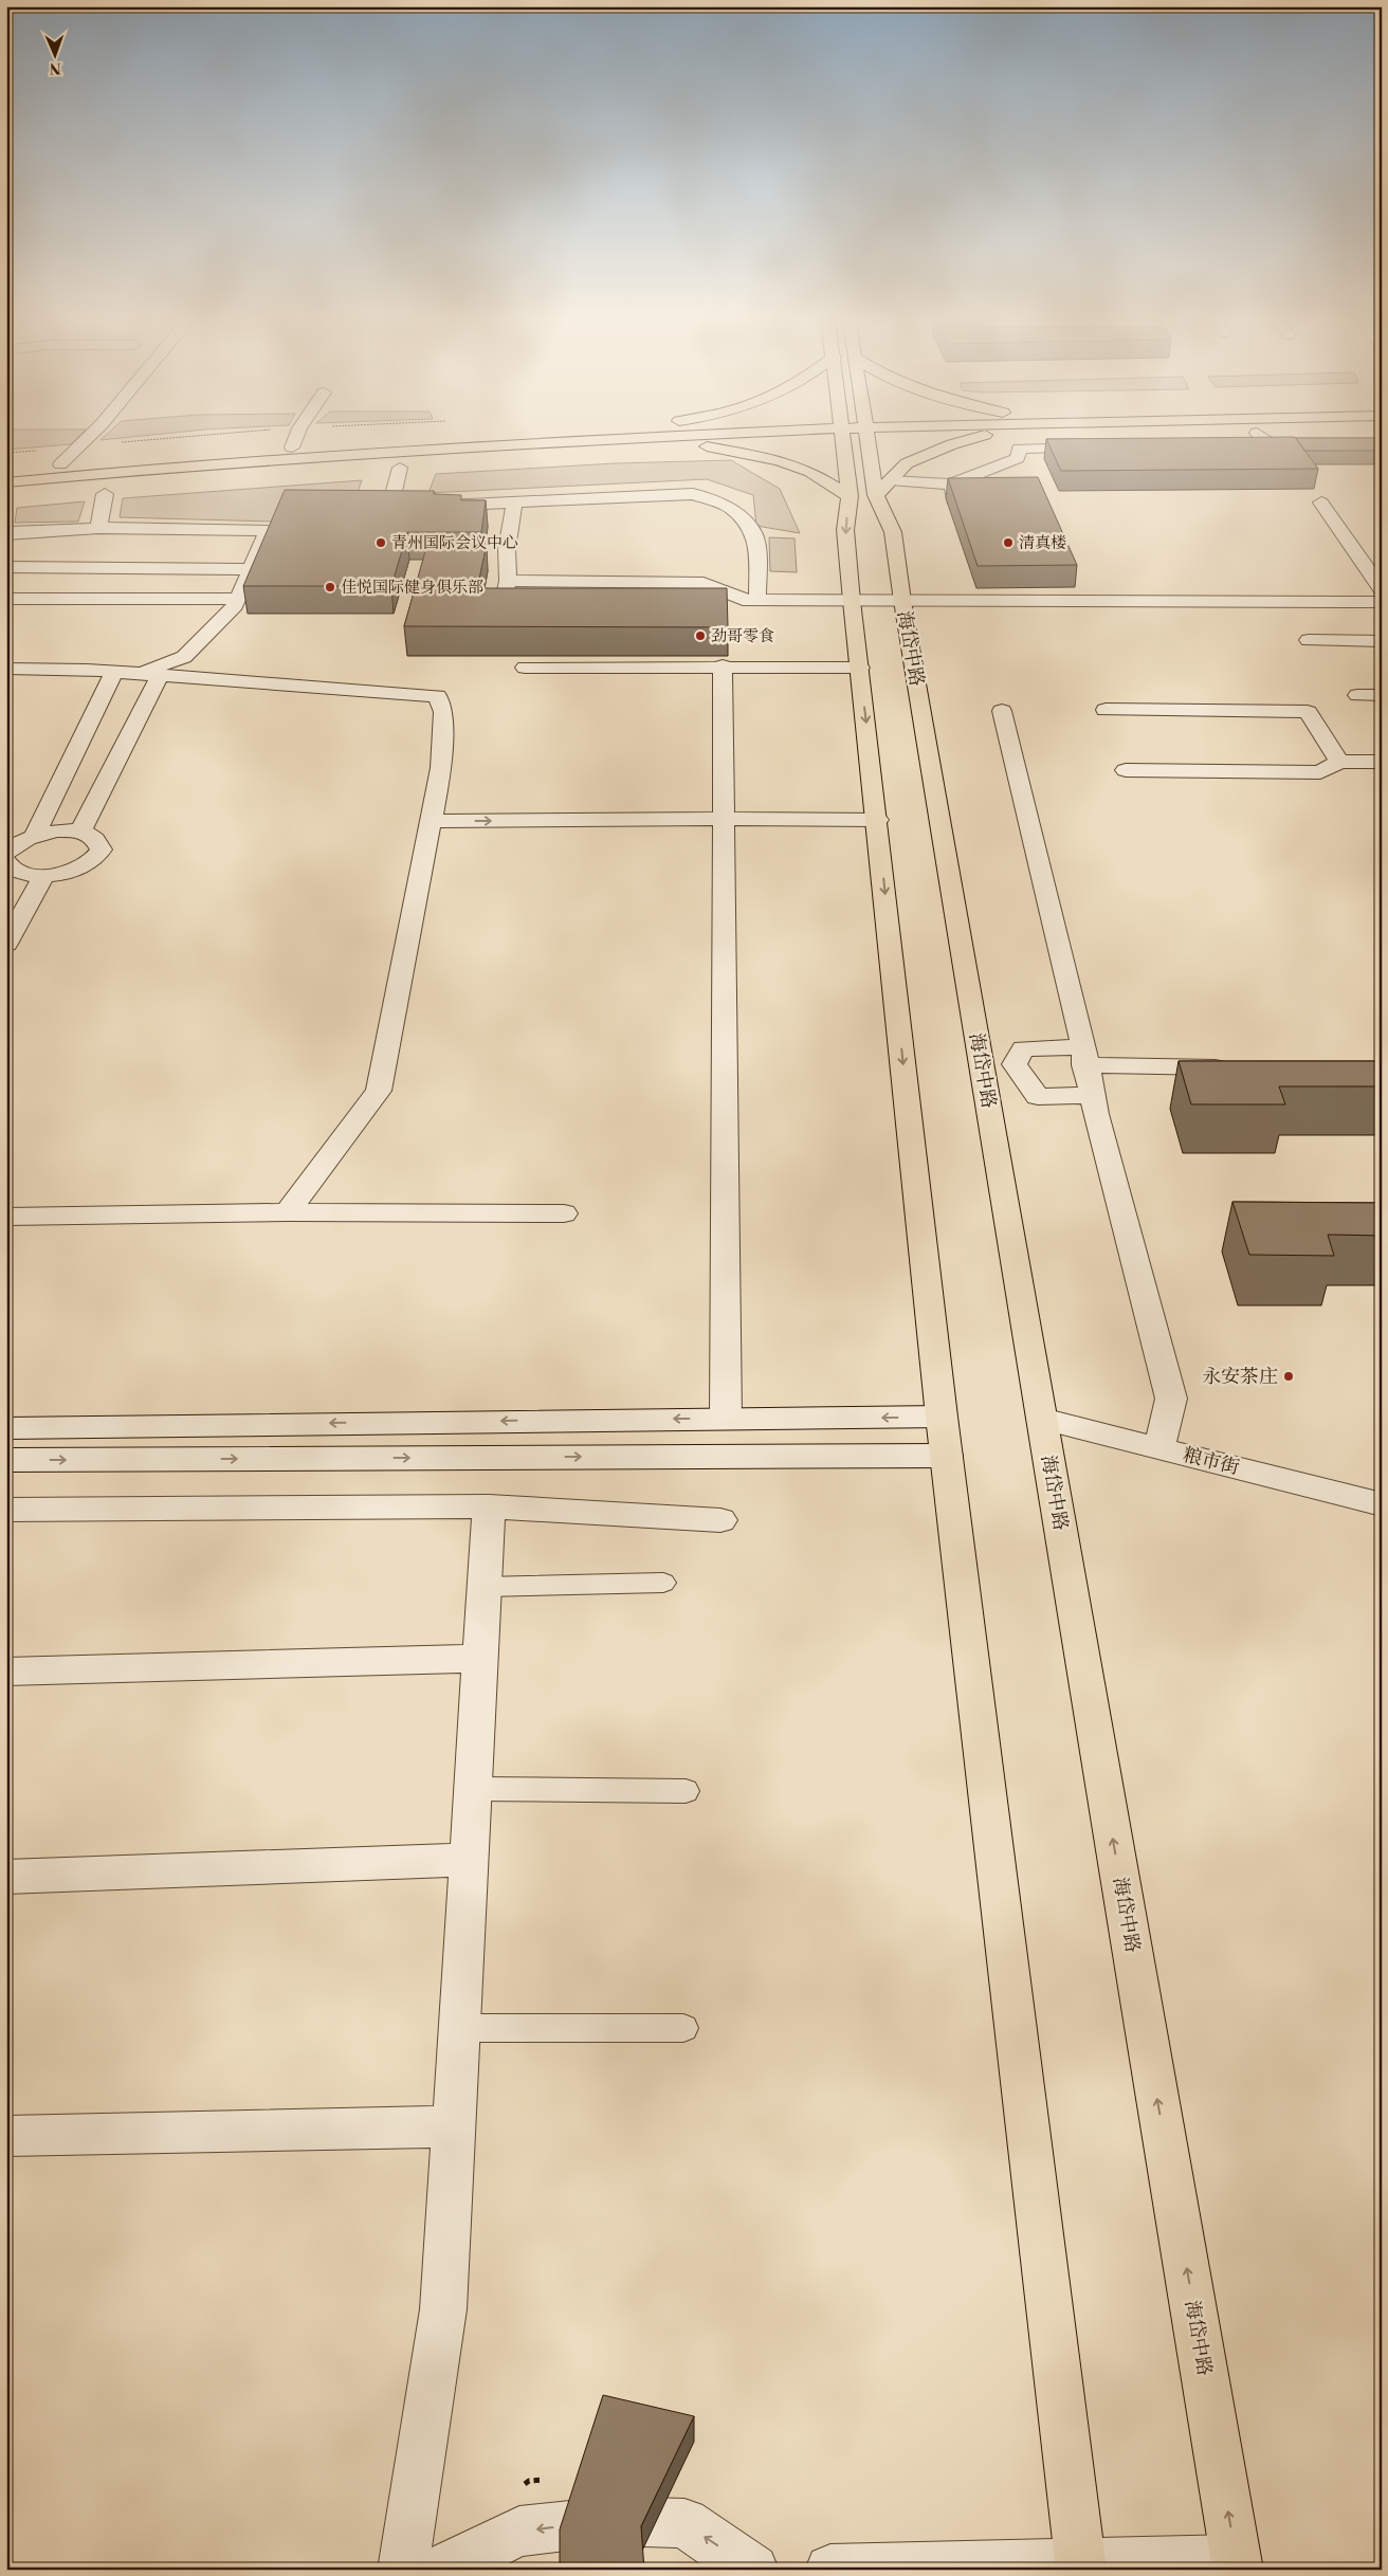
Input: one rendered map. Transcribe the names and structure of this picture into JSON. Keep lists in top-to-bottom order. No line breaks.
{"streets":{"main road":["海岱中路"],"street":["粮市街"]},"crossings":[["海岱中路","粮市街"]],"places":["青州国际会议中心","清真楼","佳悦国际健身俱乐部","劲哥零食","永安茶庄"],"north":"bottom"}
